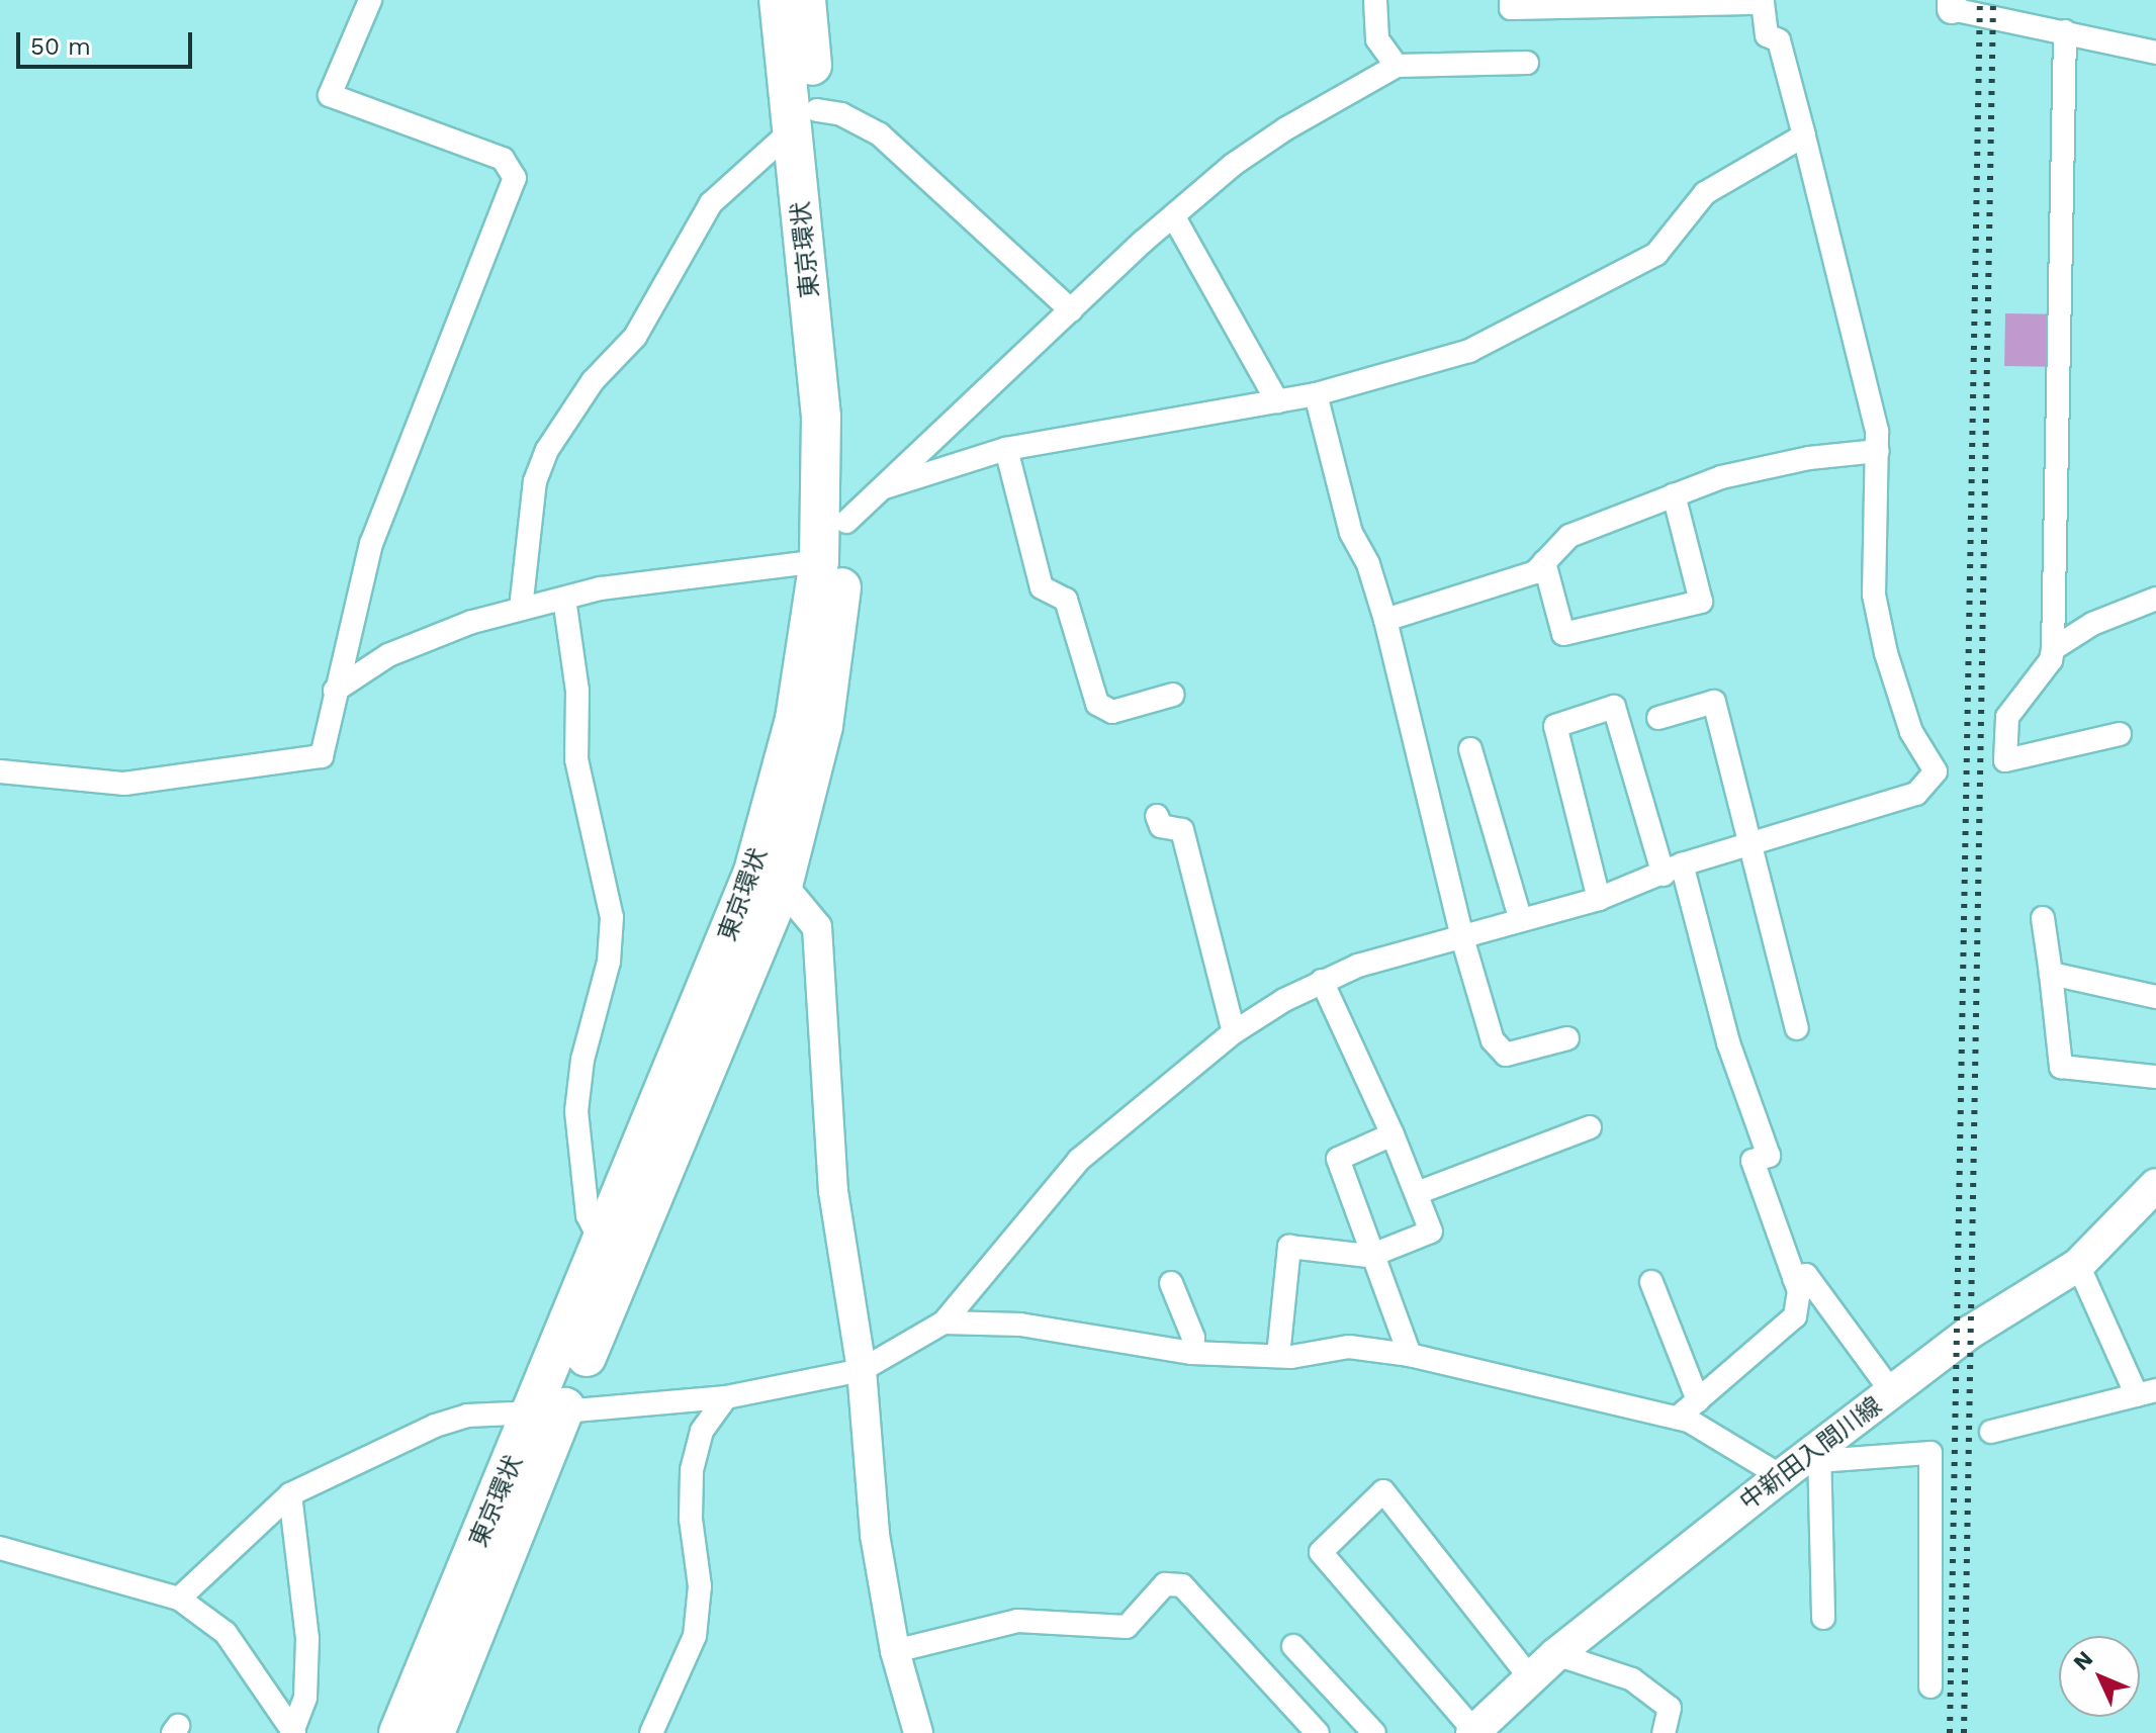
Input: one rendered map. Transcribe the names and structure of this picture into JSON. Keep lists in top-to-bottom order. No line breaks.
{"streets":{"highway":["東京環状"],"main road":["中新田入間川線"]},"scale_bar":"50 m","north":"top left"}
